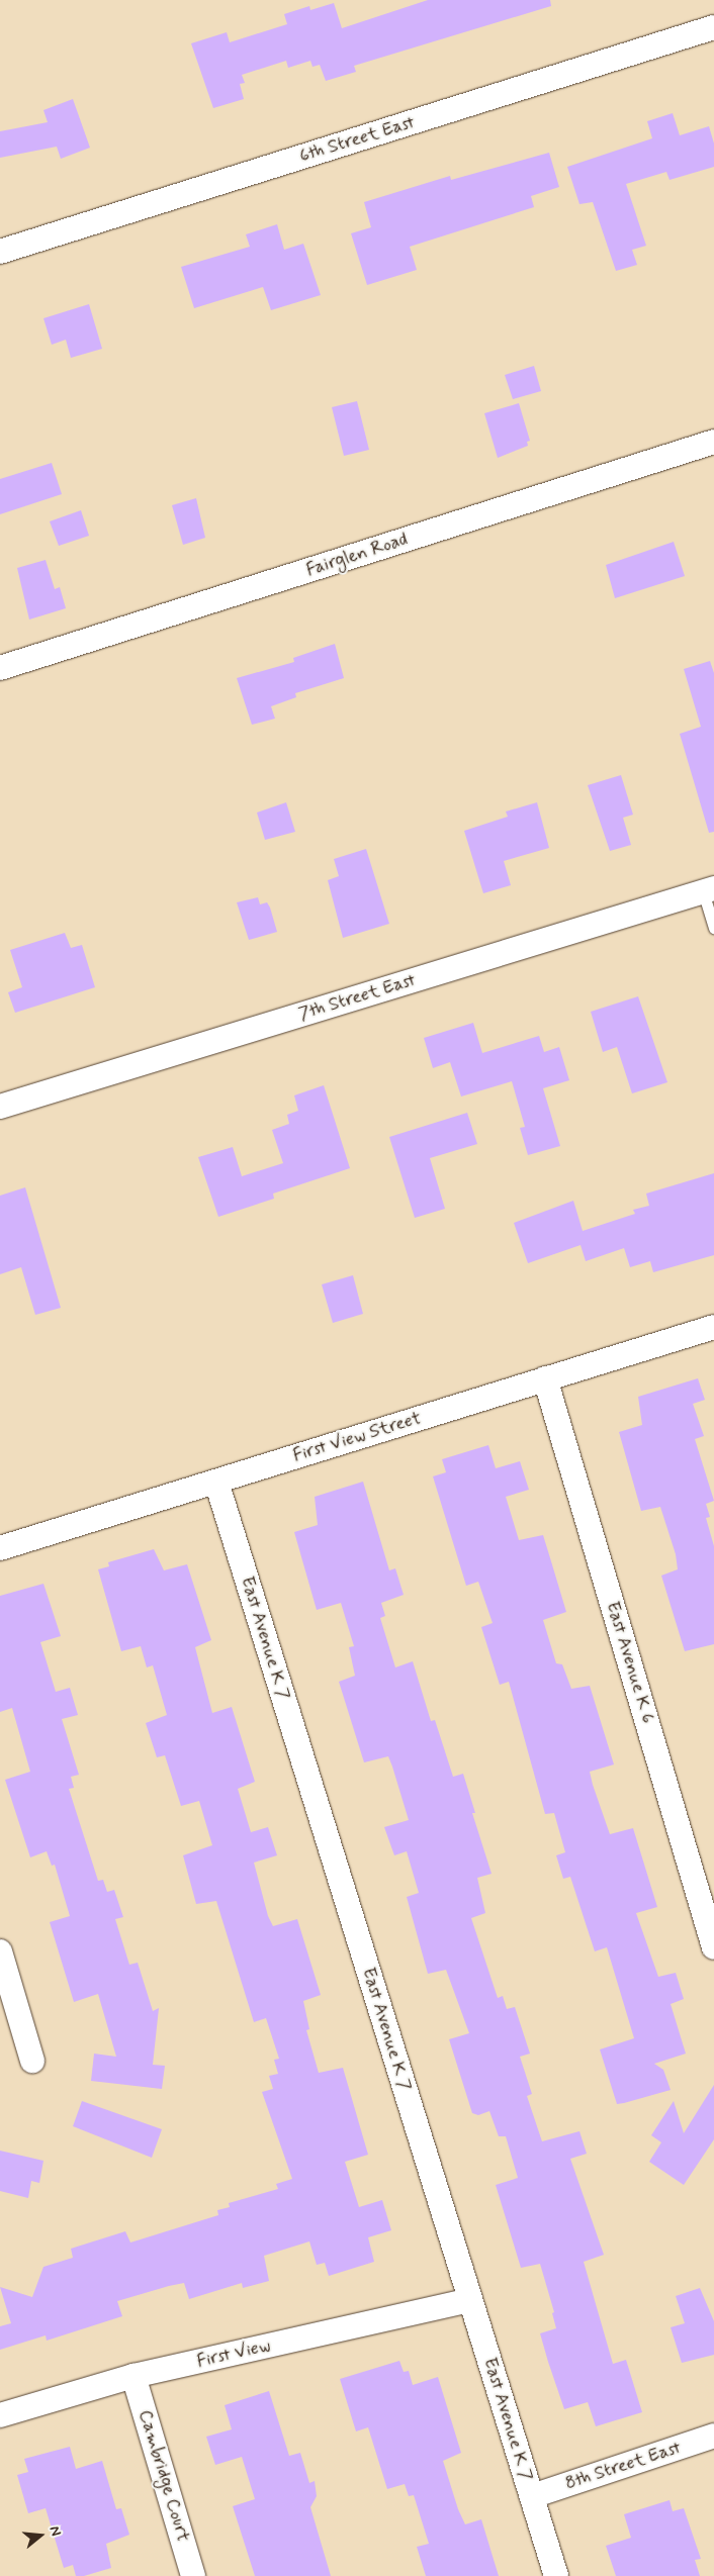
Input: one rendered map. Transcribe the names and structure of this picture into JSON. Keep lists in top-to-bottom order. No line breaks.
{"streets":{"street":["6th Street East","Fairglen Road","7th Street East","First View Street","East Avenue K 7","East Avenue K 6","First View","8th Street East","Cambridge Court"]},"crossings":[["First View Street","East Avenue K 7"],["First View Street","East Avenue K 6"],["East Avenue K 7","First View"],["East Avenue K 7","8th Street East"],["First View","Cambridge Court"]],"north":"right"}
